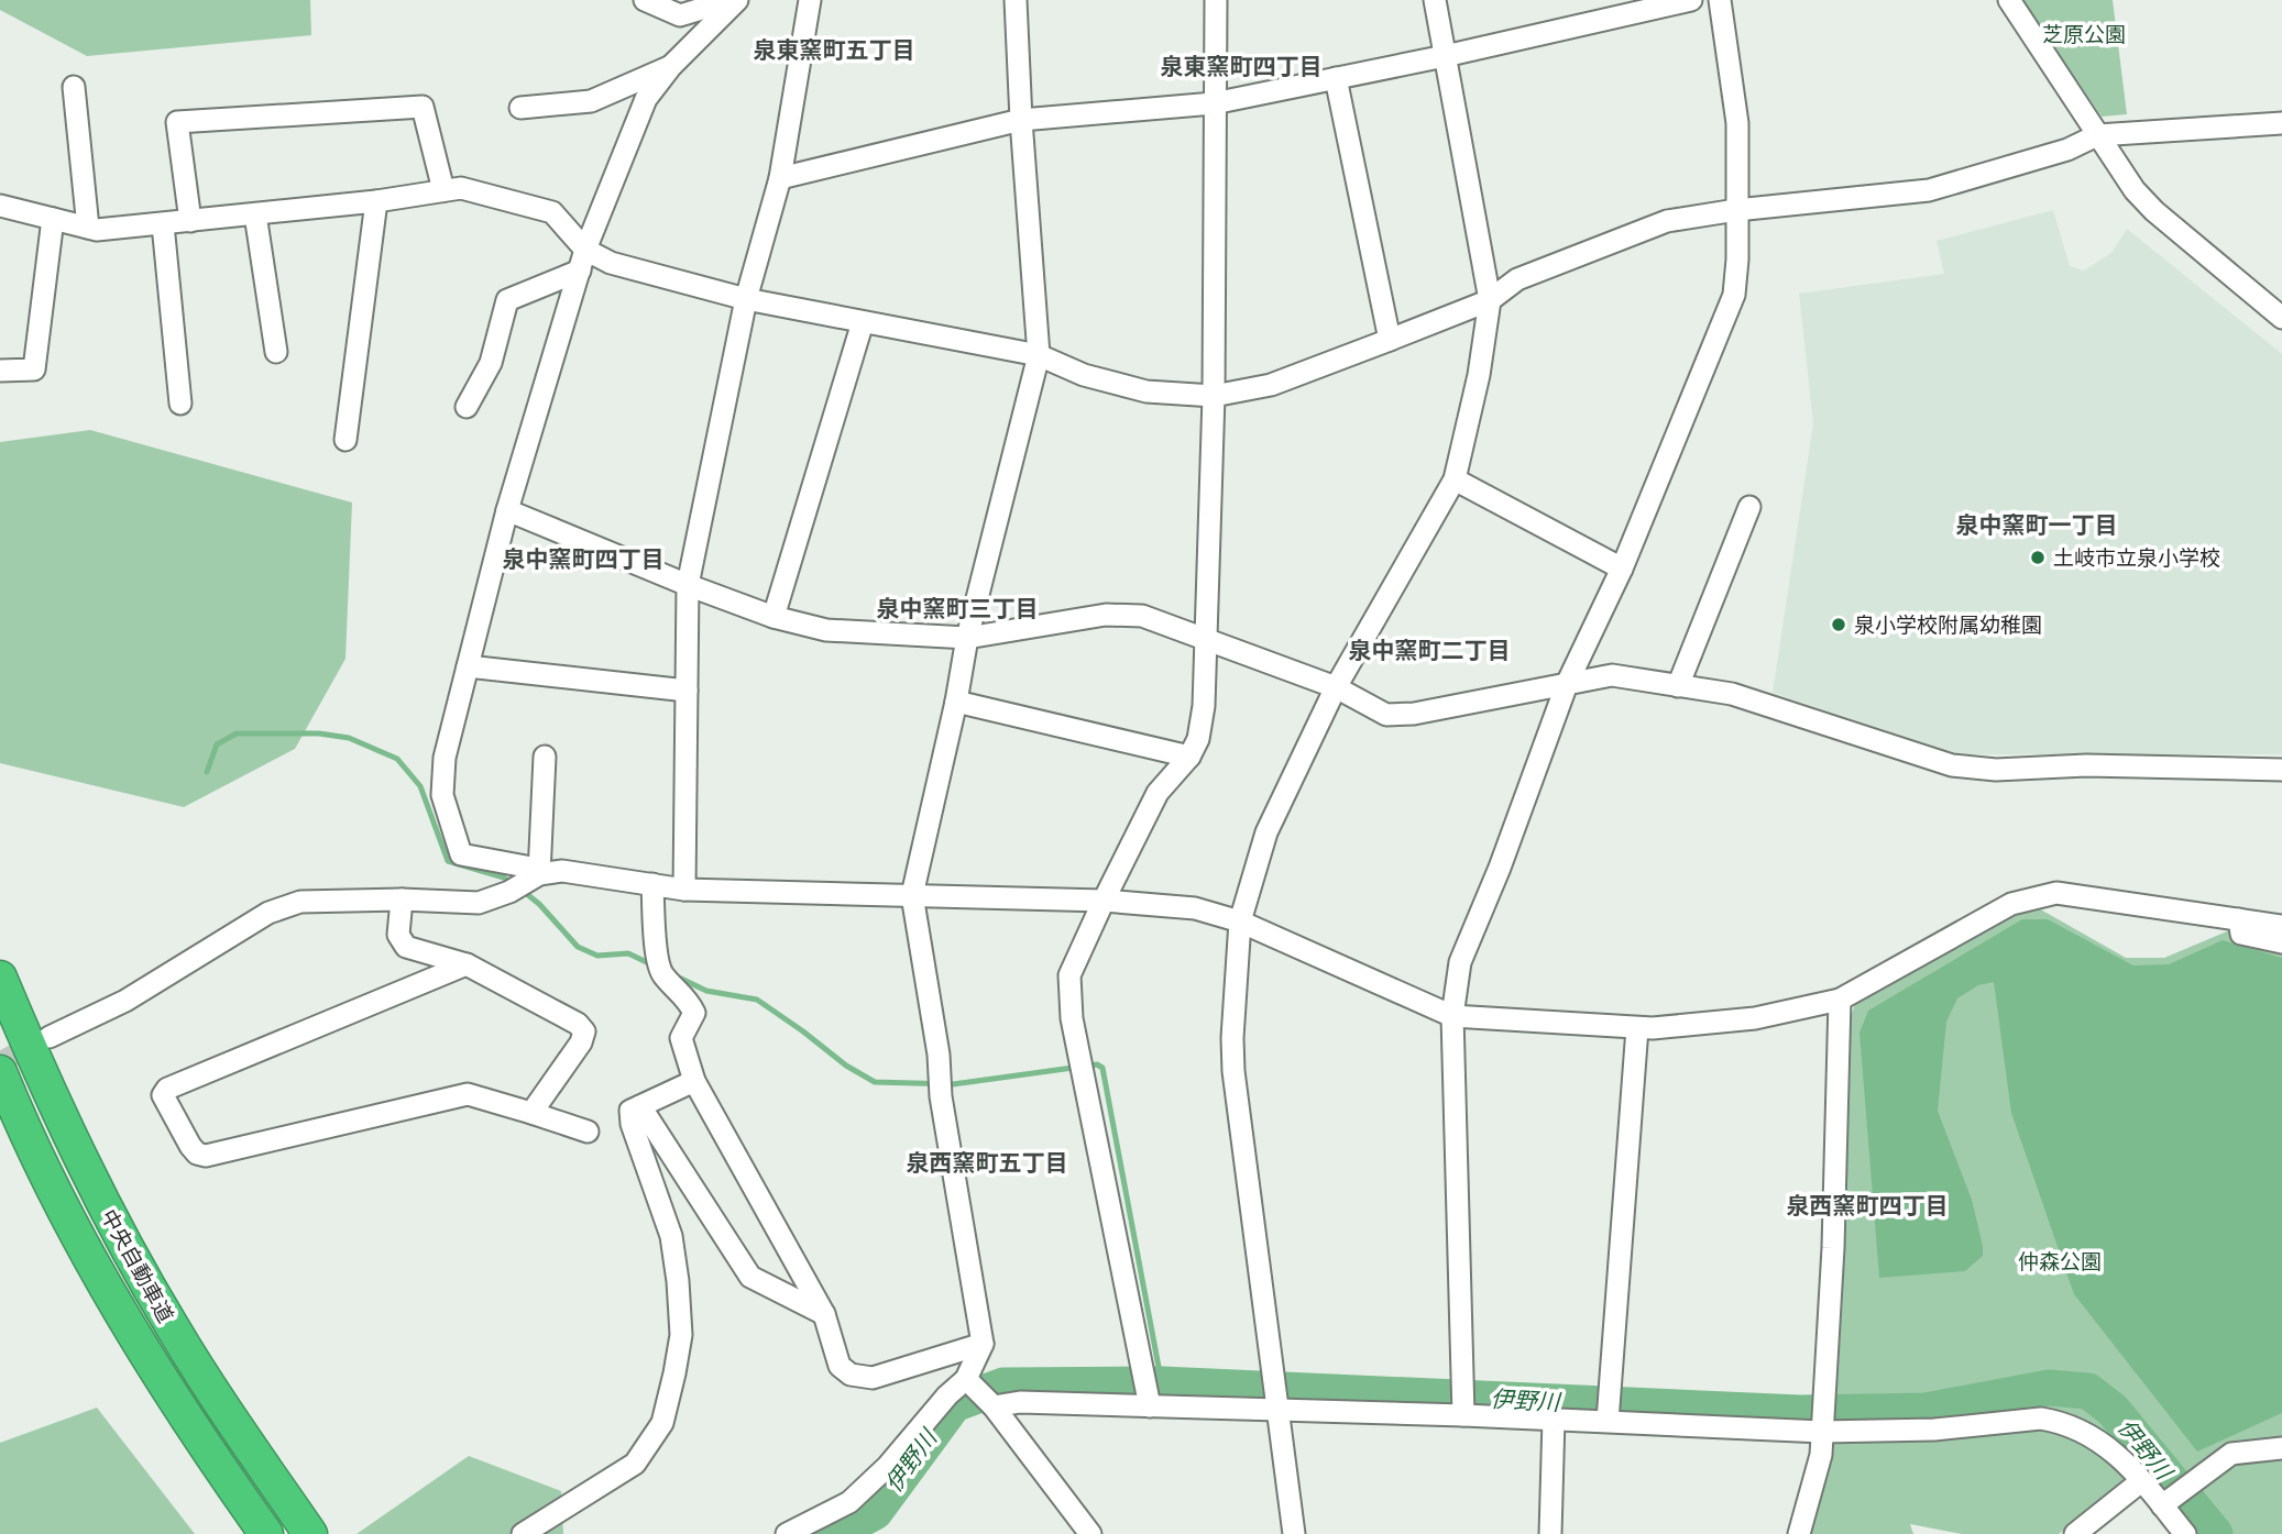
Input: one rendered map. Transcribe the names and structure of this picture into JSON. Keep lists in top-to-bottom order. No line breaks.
{"streets":{"highway":["中央自動車道"]},"districts":["泉東窯町五丁目","泉東窯町四丁目","泉中窯町一丁目","泉中窯町四丁目","泉中窯町三丁目","泉中窯町二丁目","泉西窯町五丁目","泉西窯町四丁目"],"water":["伊野川"],"parks":["芝原公園","仲森公園"],"places":["土岐市立泉小学校","泉小学校附属幼稚園"]}
